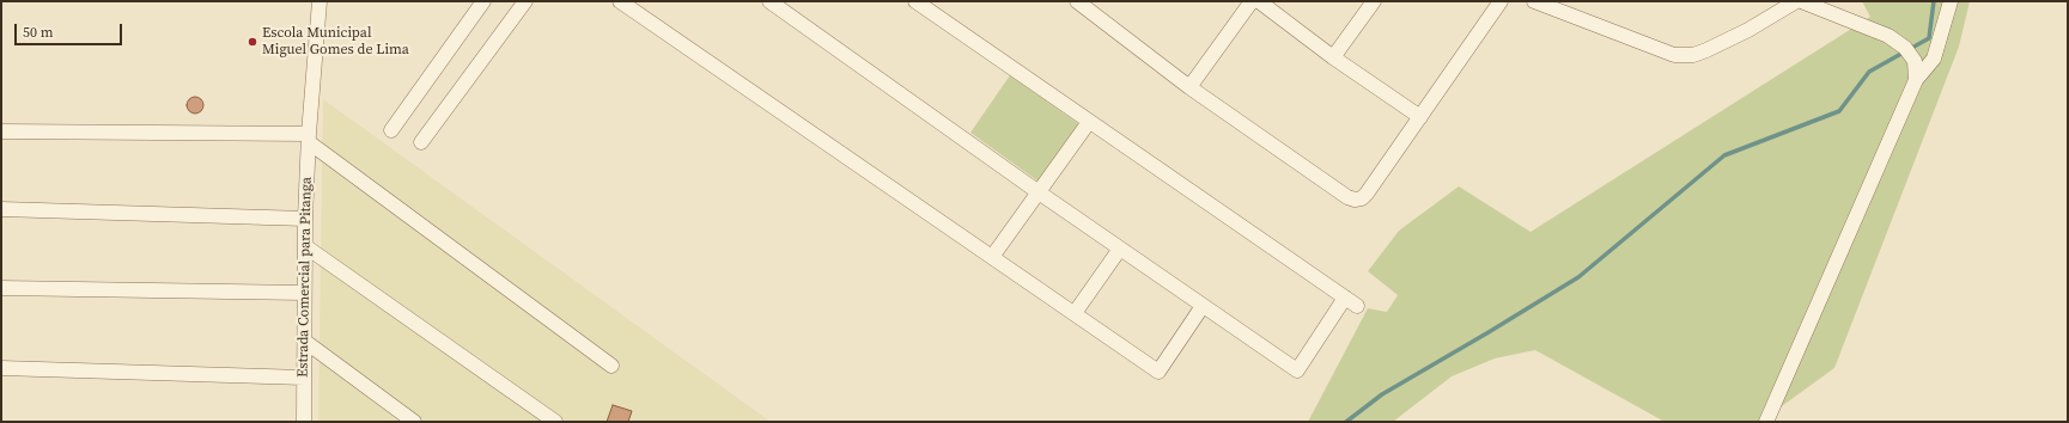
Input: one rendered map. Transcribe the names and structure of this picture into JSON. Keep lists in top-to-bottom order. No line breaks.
{"streets":{"street":["Estrada Comercial para Pitanga"]},"places":["Escola Municipal Miguel Gomes de Lima"],"scale_bar":"50 m"}
